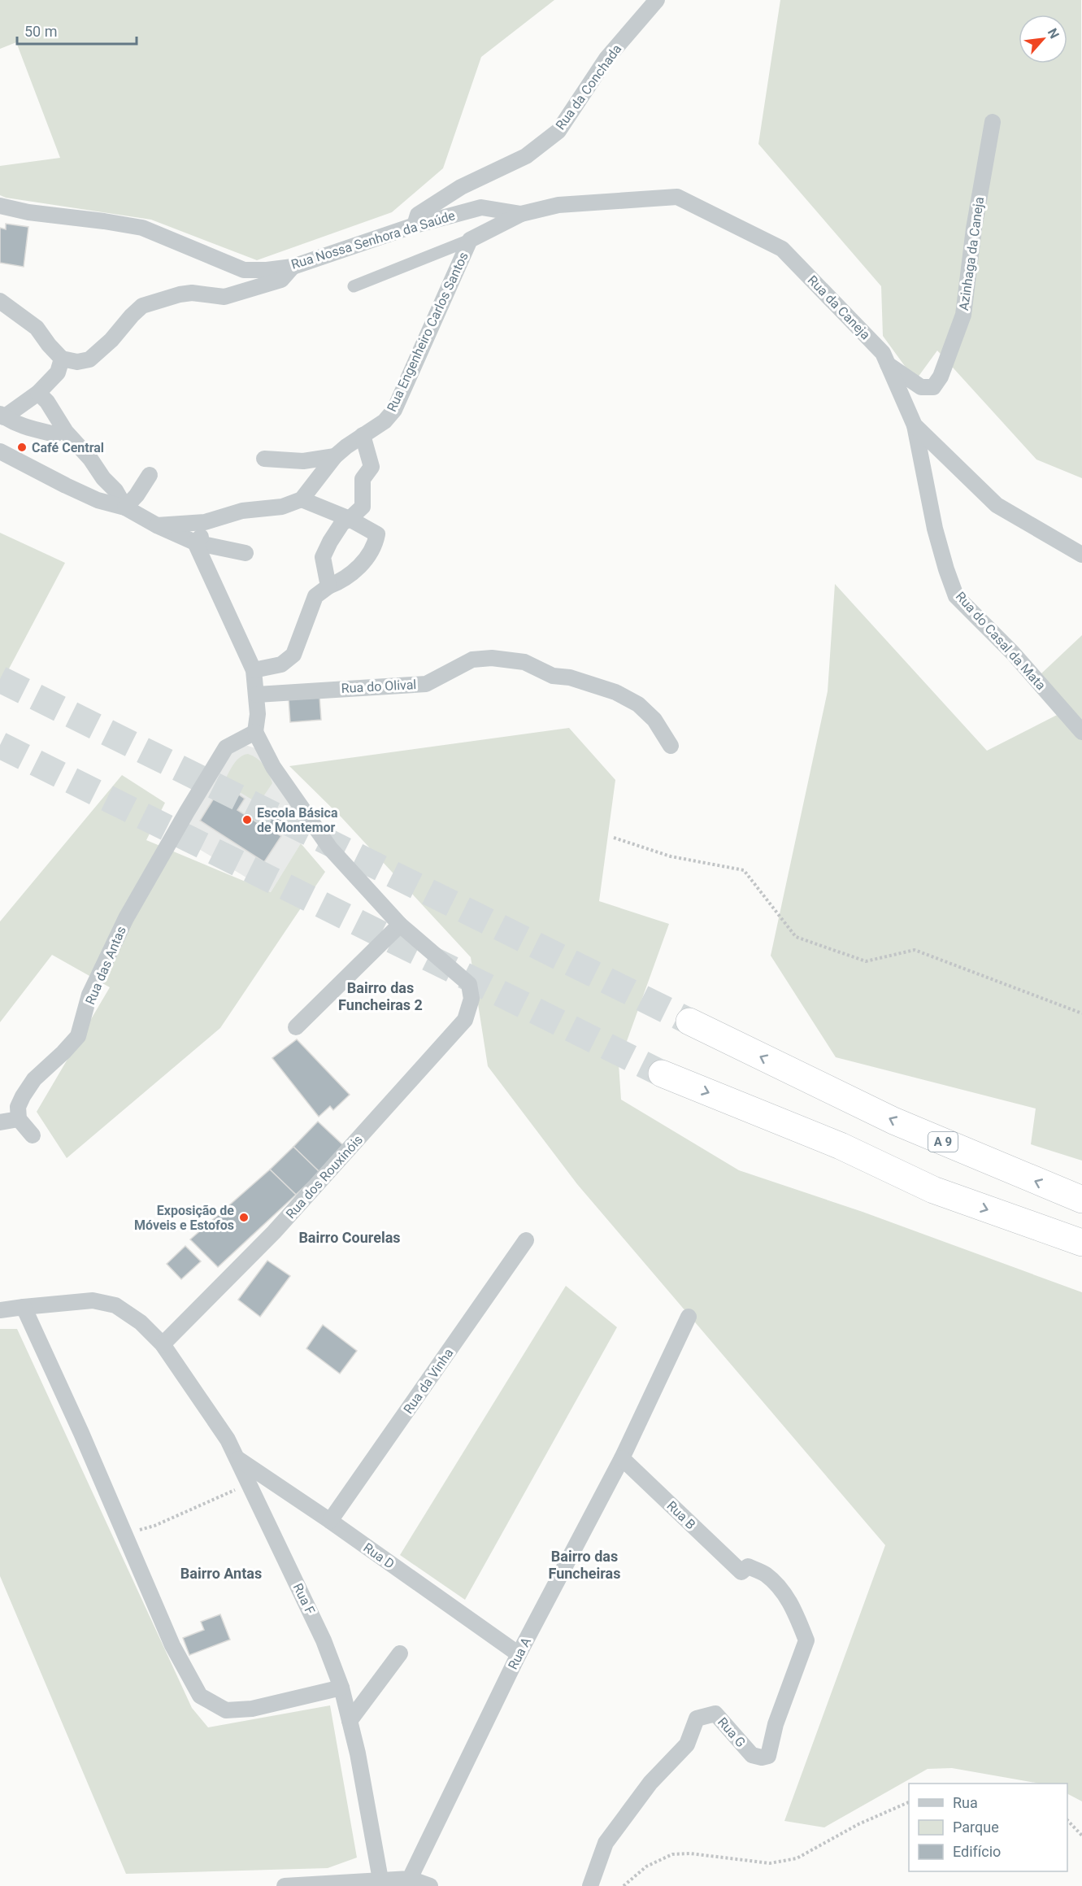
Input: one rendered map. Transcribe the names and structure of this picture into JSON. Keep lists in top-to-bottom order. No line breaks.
{"streets":{"highway":["A 9"],"street":["Rua da Conchada","Rua Nossa Senhora da Saúde","Azinhaga da Caneja","Rua da Caneja","Rua Engenheiro Carlos Santos","Rua do Casal da Mata","Rua do Olival","Rua das Antas","Rua dos Rouxinóis","Rua da Vinha","Rua B","Rua D","Rua F","Rua A","Rua G"]},"crossings":[["Rua da Conchada","Rua Nossa Senhora da Saúde"],["Rua Nossa Senhora da Saúde","Rua da Caneja"],["Rua Nossa Senhora da Saúde","Rua Engenheiro Carlos Santos"],["Azinhaga da Caneja","Rua da Caneja"],["Rua da Caneja","Rua Engenheiro Carlos Santos"],["Rua da Caneja","Rua do Casal da Mata"],["Rua dos Rouxinóis","Rua F"],["Rua da Vinha","Rua D"],["Rua B","Rua A"],["Rua B","Rua G"],["Rua D","Rua F"],["Rua D","Rua A"]],"districts":["Bairro das Funcheiras 2","Bairro Courelas","Bairro das Funcheiras","Bairro Antas"],"places":["Café Central","Escola Básica de Montemor","Exposição de Móveis e Estofos"],"legend":["Rua","Parque","Edifício"],"scale_bar":"50 m","north":"top right"}
